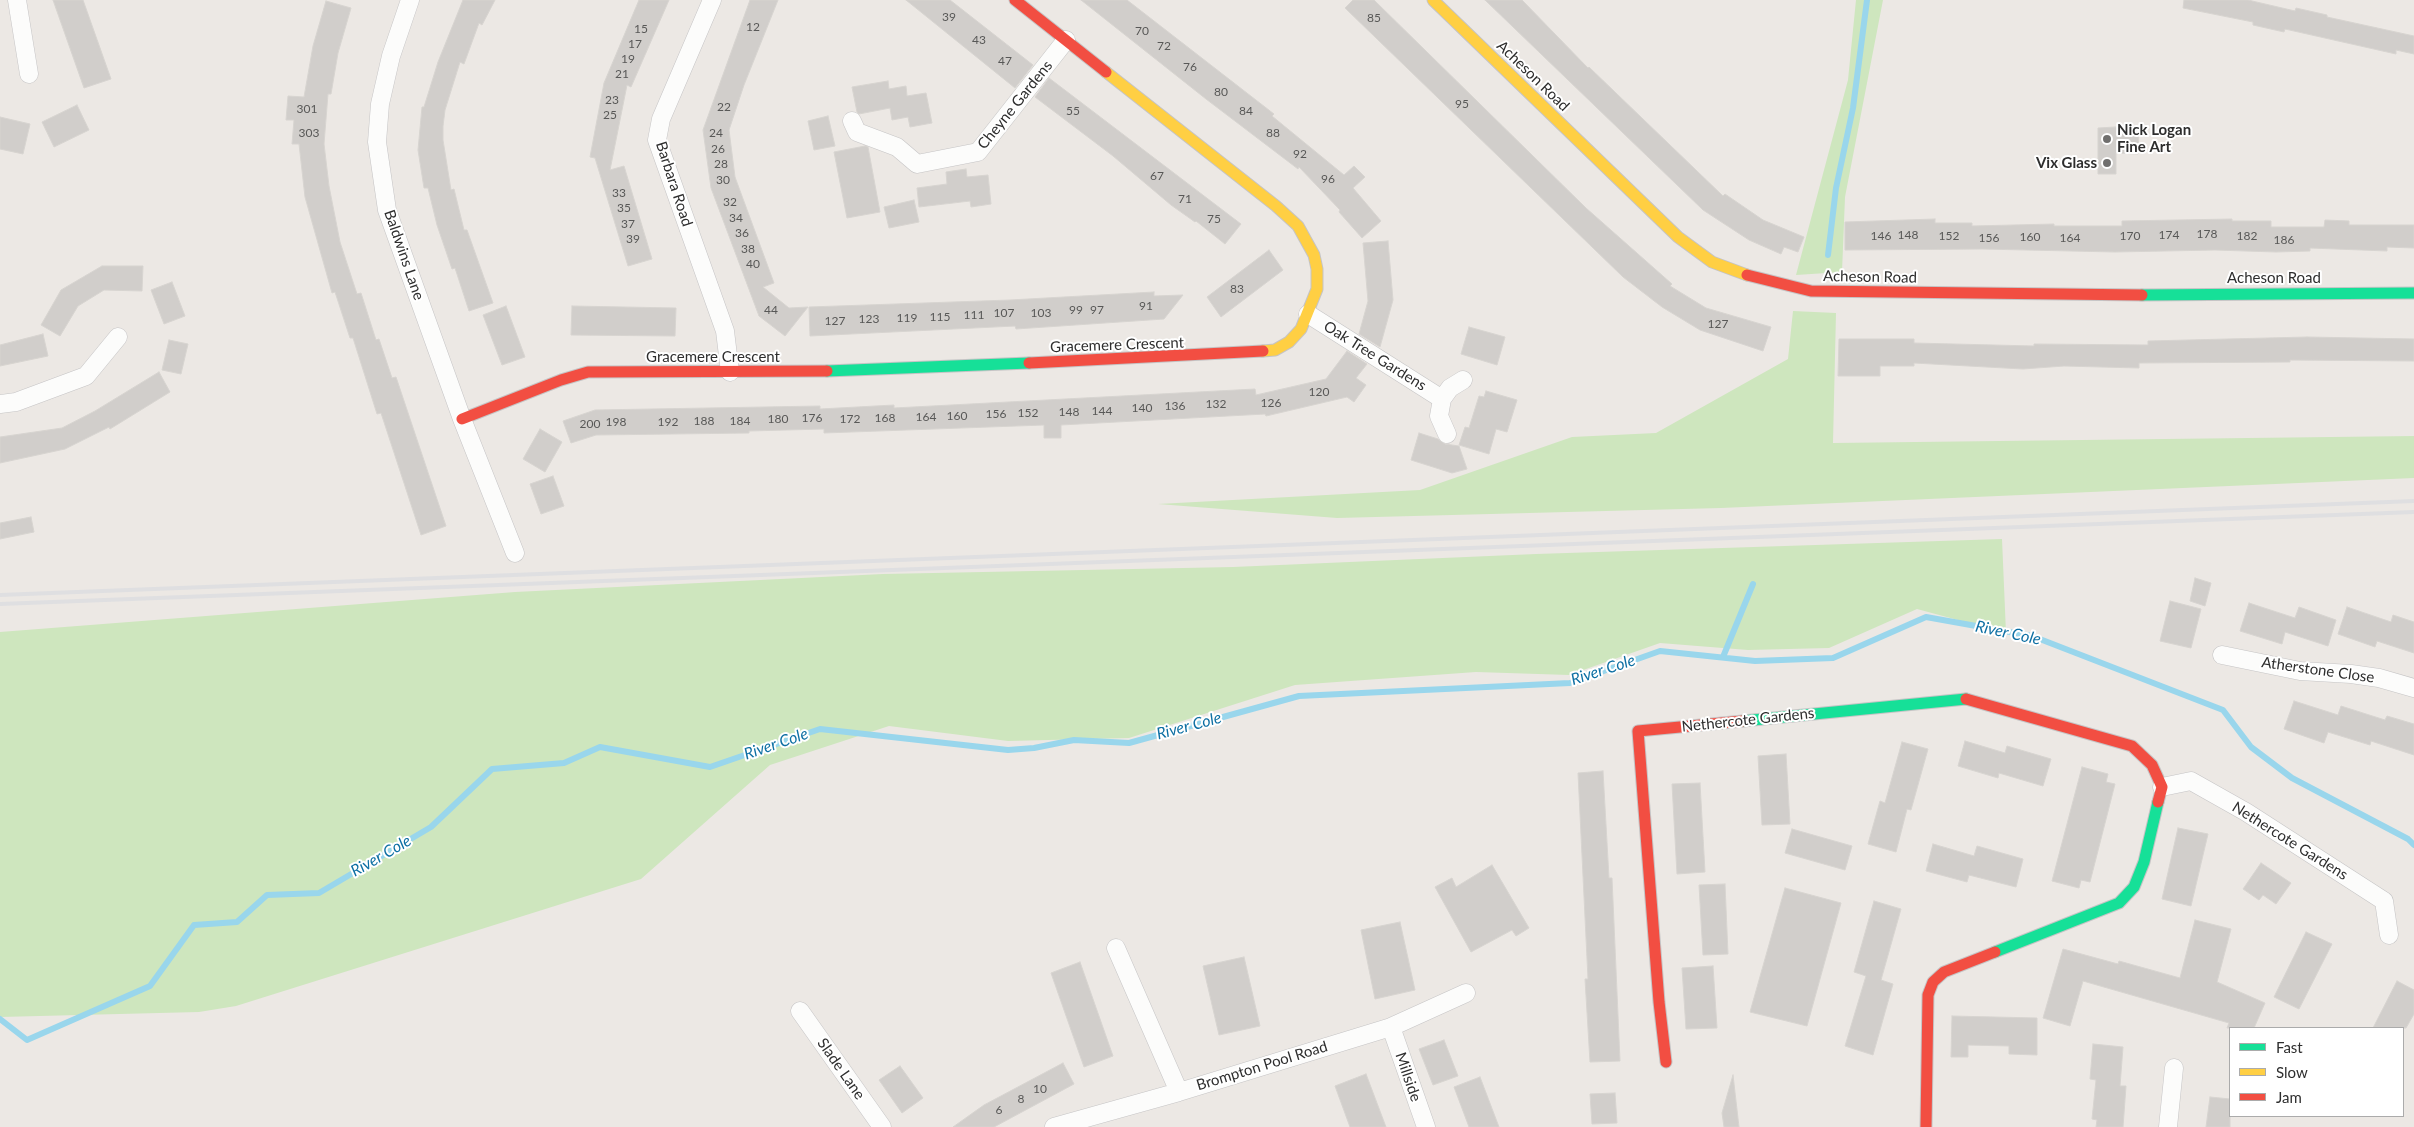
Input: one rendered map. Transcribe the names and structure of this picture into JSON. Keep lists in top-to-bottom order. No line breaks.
{"streets":{"street":["Acheson Road","Cheyne Gardens","Barbara Road","Baldwins Lane","Gracemere Crescent","Oak Tree Gardens","Atherstone Close","Nethercote Gardens","Brompton Pool Road","Slade Lane","Millside"]},"crossings":[["Cheyne Gardens","Gracemere Crescent"],["Barbara Road","Gracemere Crescent"],["Baldwins Lane","Gracemere Crescent"],["Gracemere Crescent","Oak Tree Gardens"],["Brompton Pool Road","Millside"]],"water":["River Cole"],"places":["Nick Logan Fine Art","Vix Glass"],"house_numbers":["39","85","12","15","70","43","17","72","19","47","76","21","80","23","95","22","301","55","84","25","303","24","88","26","92","28","67","96","30","33","71","32","35","34","75","37","36","178","148","174","146","152","170","182","160","156","164","39","186","38","40","83","91","44","99","97","107","103","111","115","119","123","127","127","120","126","132","136","140","144","148","152","156","160","164","176","168","180","172","188","184","198","192","200","10","8","6"],"legend":["Fast","Slow","Jam"]}
